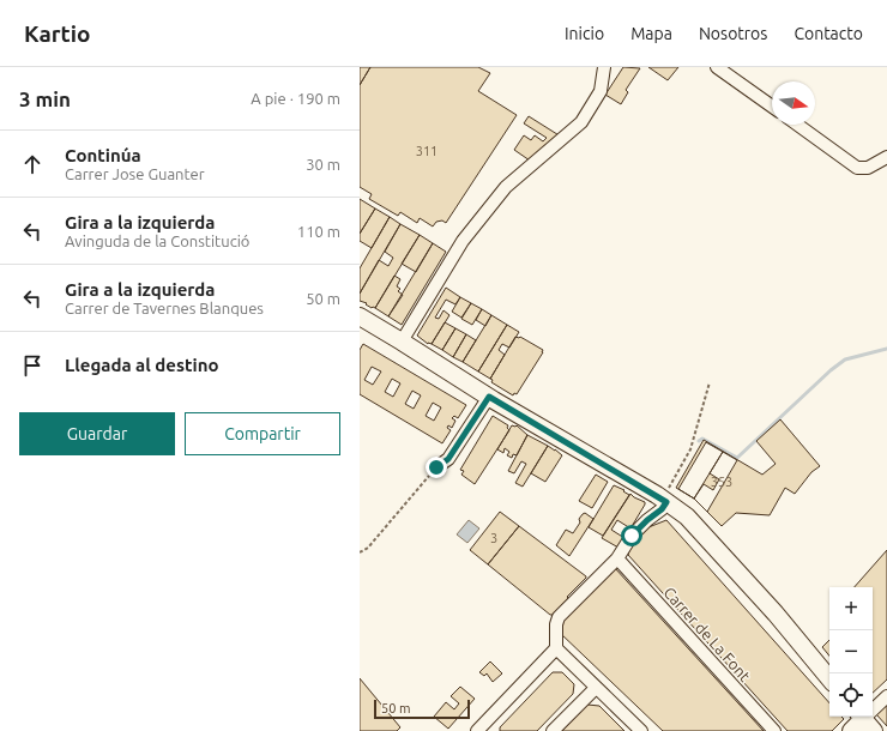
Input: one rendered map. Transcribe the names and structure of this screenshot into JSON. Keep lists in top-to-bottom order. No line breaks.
{"streets":{"street":["Carrer de La Font"]},"house_numbers":["311","353","3"],"scale_bar":"50 m","north":"right","page":{"header":"Kartio","nav":["Inicio","Mapa","Nosotros","Contacto"],"heading":["3 min","A pie · 190 m"],"list":[["Continúa","Carrer Jose Guanter","30 m"],["Gira a la izquierda","Avinguda de la Constitució","110 m"],["Gira a la izquierda","Carrer de Tavernes Blanques","50 m"],"Llegada al destino"],"buttons":["Guardar","Compartir"],"map_buttons":["+","−"],"scale":"50 m"}}
